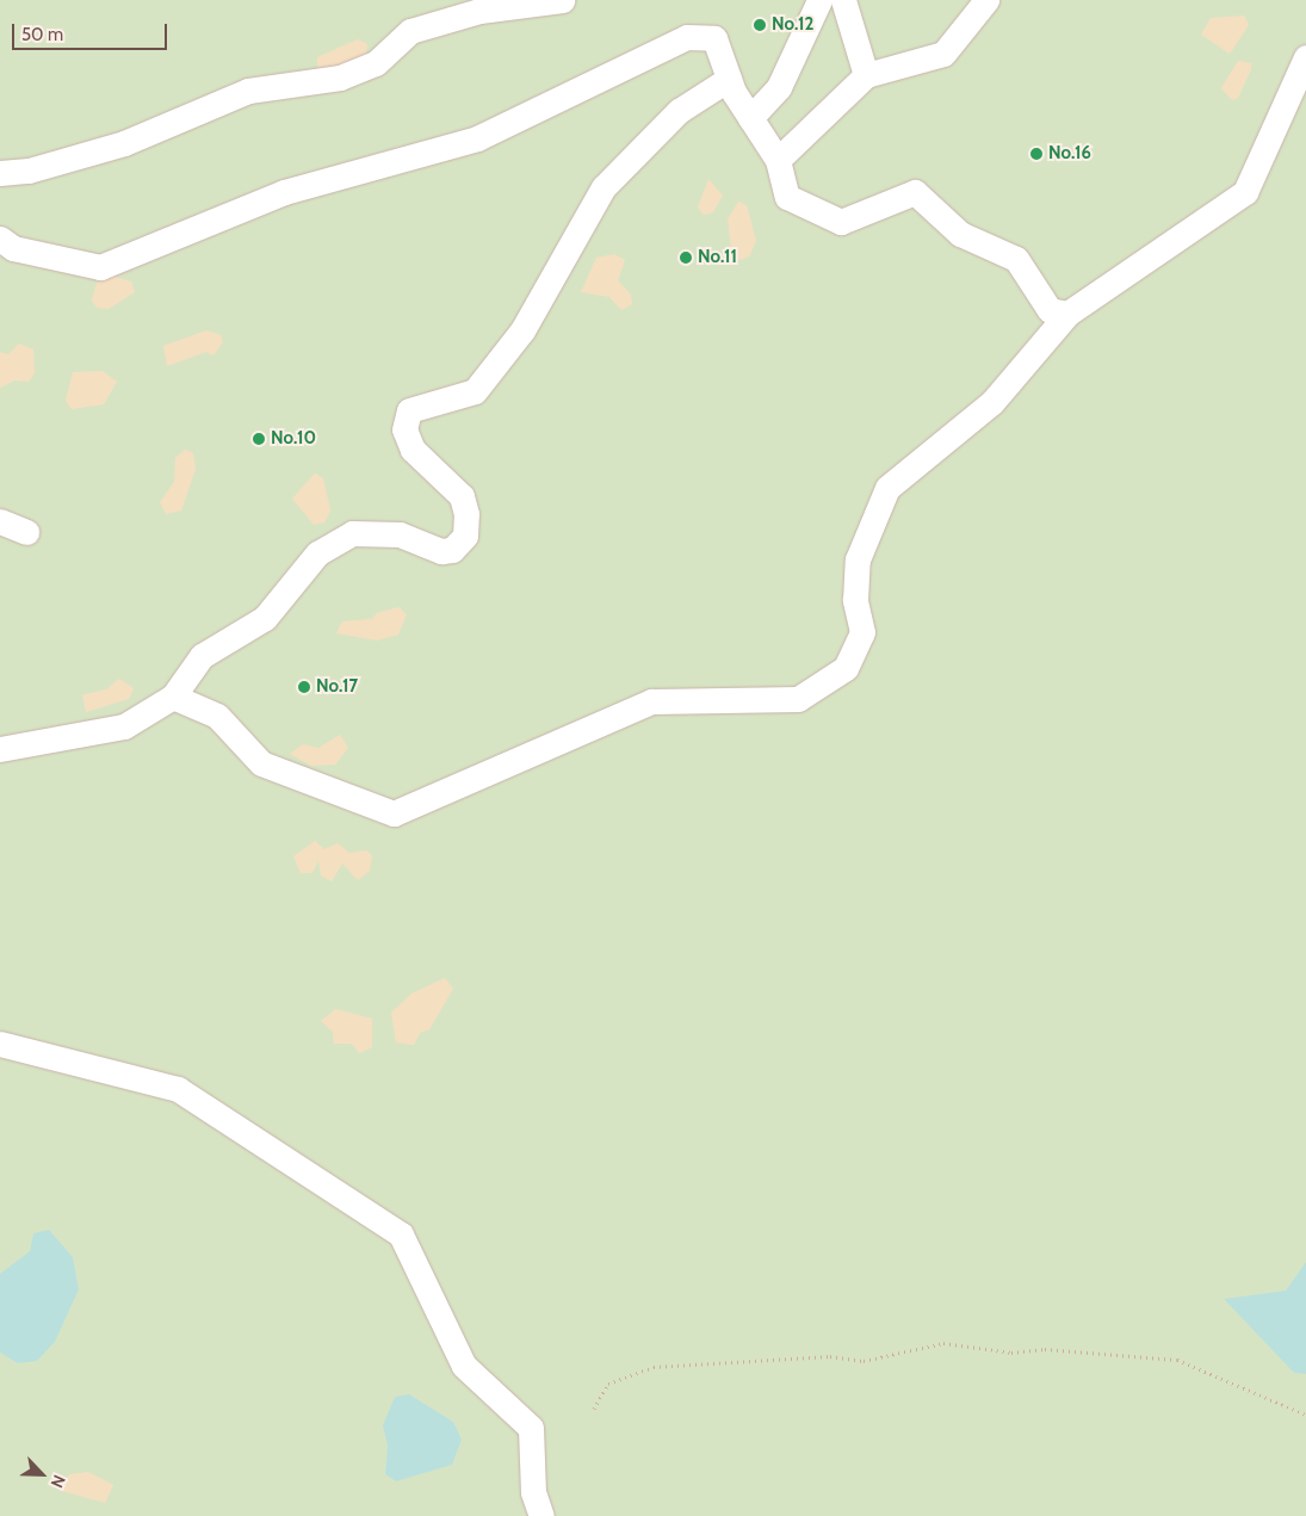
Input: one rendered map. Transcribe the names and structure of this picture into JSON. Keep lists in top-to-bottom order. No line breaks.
{"places":["No.12","No.16","No.11","No.10","No.17"],"scale_bar":"50 m","north":"bottom right"}
